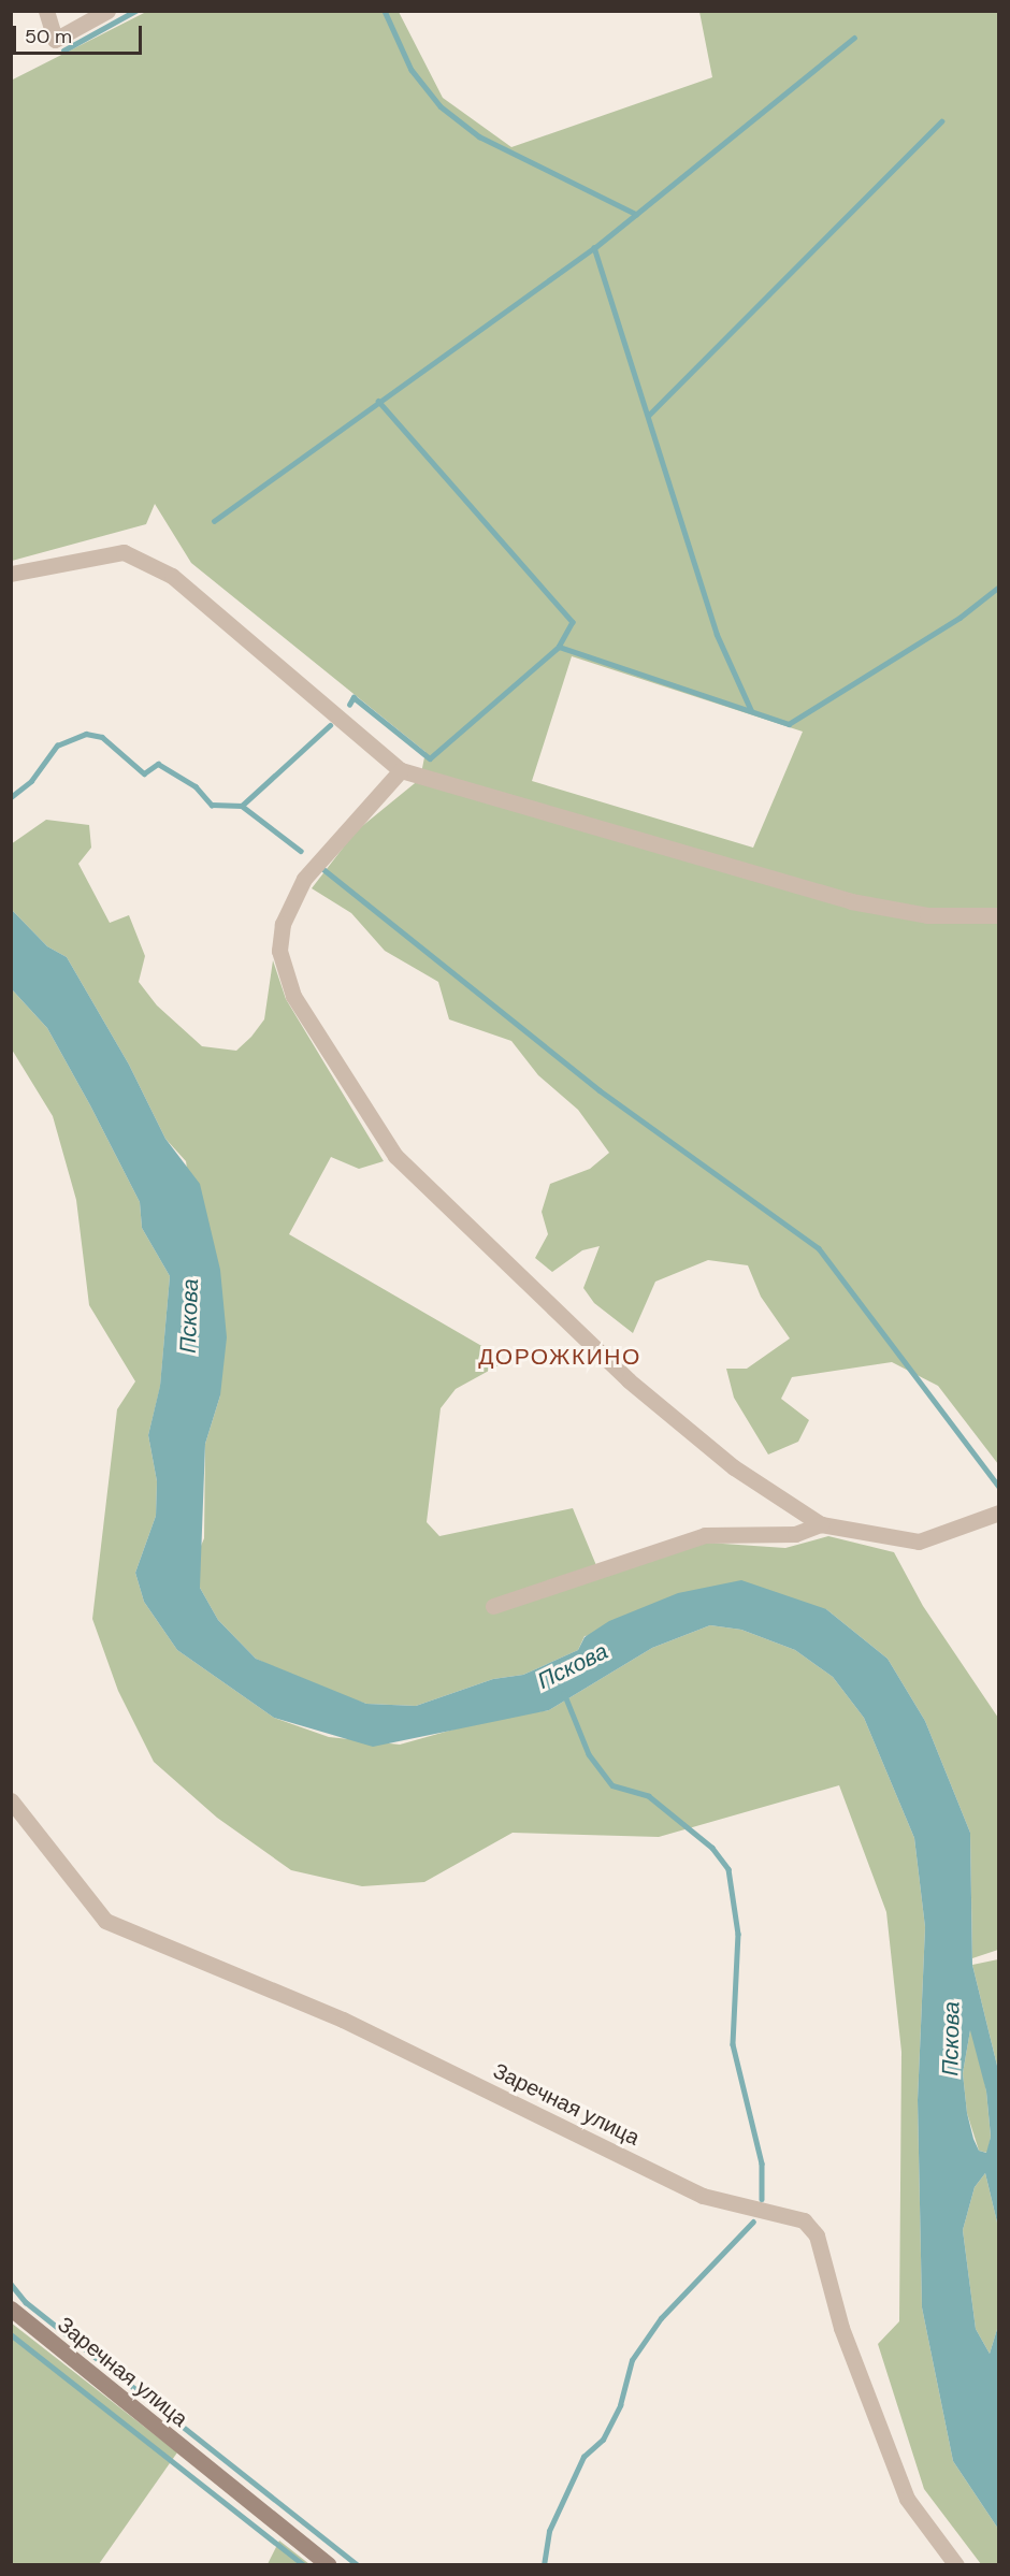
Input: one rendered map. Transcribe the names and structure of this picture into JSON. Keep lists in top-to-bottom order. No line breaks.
{"streets":{"street":["Заречная улица"]},"districts":["ДОРОЖКИНО"],"water":["Пскова"],"scale_bar":"50 m"}
